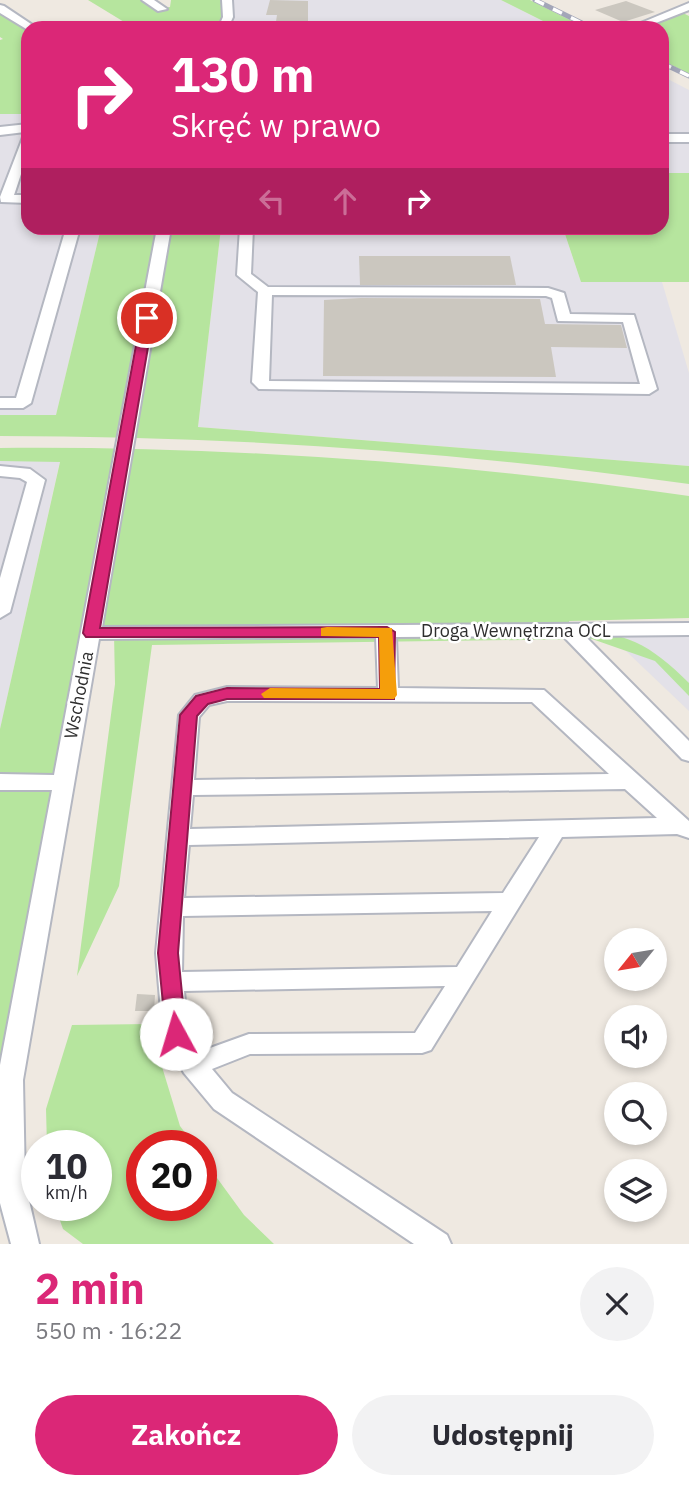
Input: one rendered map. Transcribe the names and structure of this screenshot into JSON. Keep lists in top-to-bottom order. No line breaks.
{"streets":{"street":["Droga Wewnętrzna OCL","Wschodnia"]},"crossings":[["Droga Wewnętrzna OCL","Wschodnia"]],"north":"bottom left","page":{"turn":["130 m","Skręć w prawo"],"speed":"10 km/h","limit":"20","heading":["2 min","550 m · 16:22"],"buttons":["Zakończ","Udostępnij"]}}
